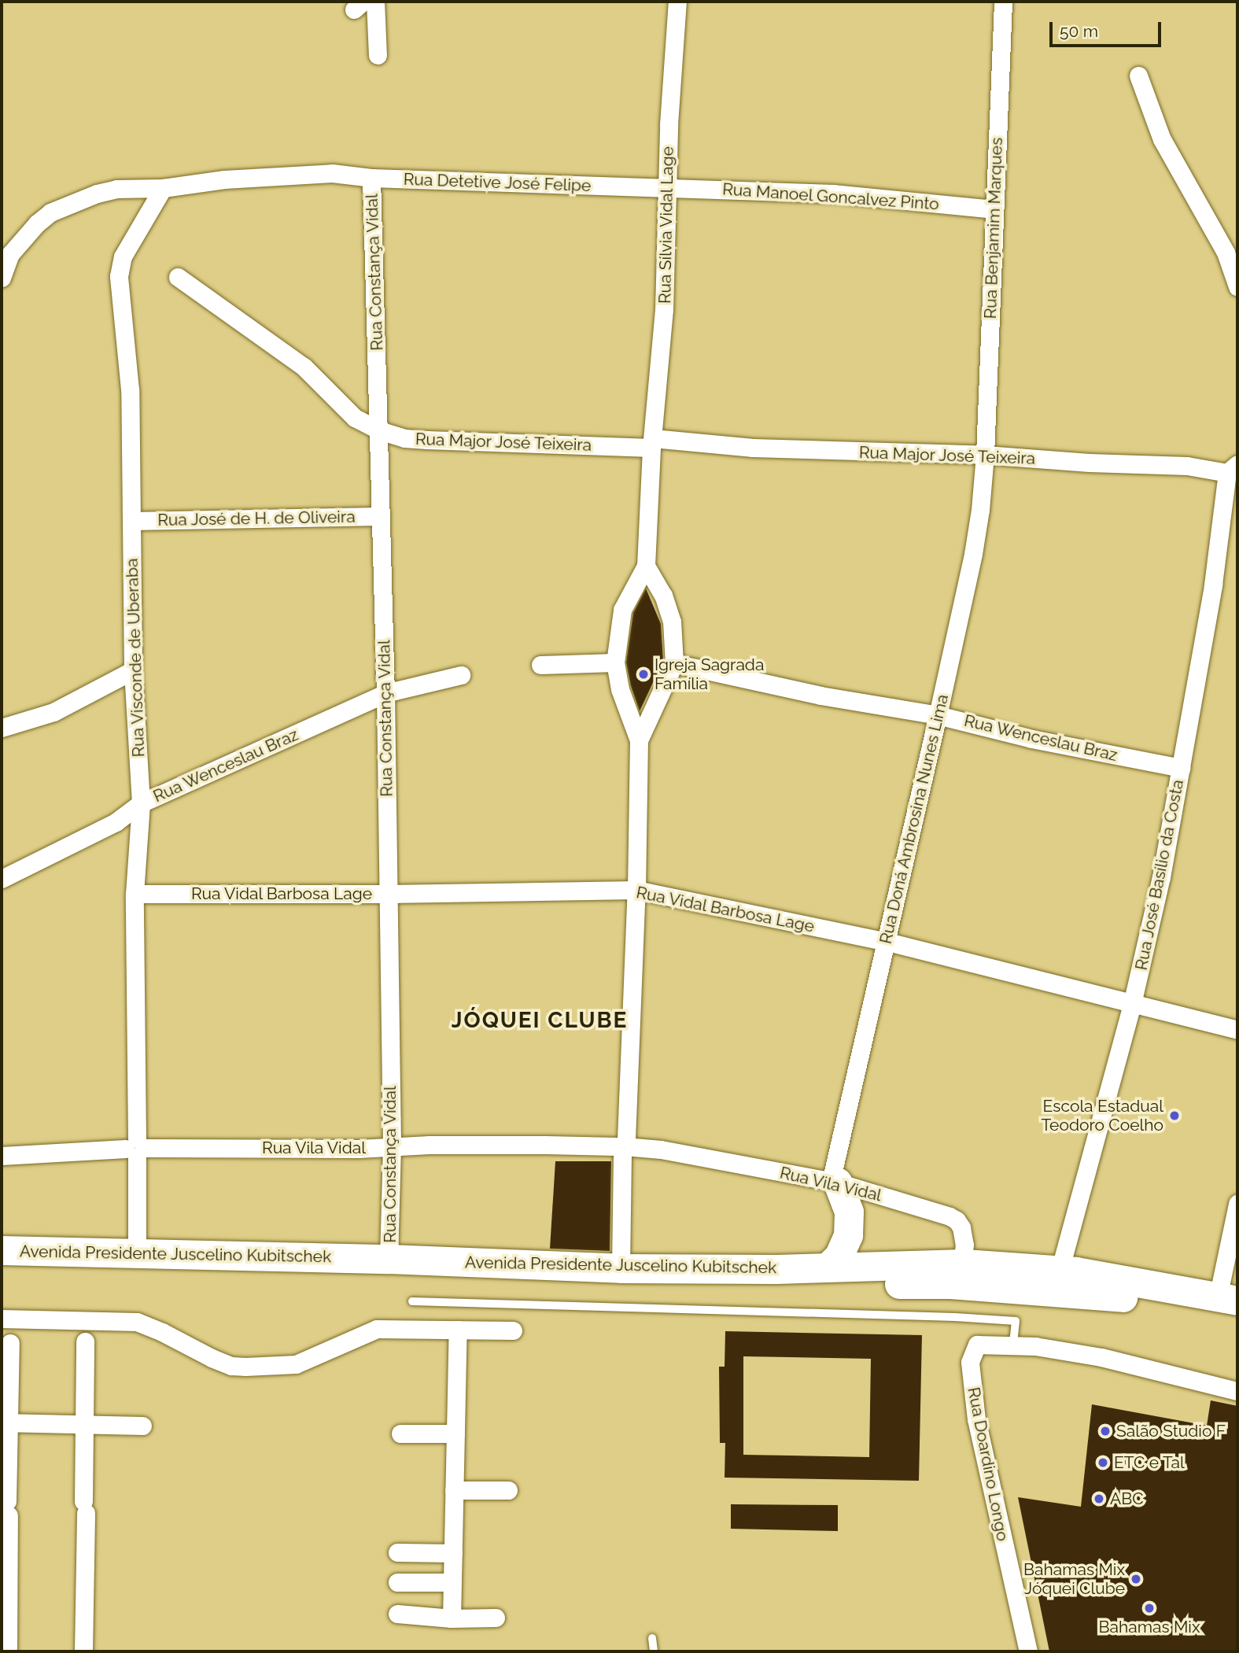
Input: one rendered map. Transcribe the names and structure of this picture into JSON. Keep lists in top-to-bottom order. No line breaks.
{"streets":{"highway":["Avenida Presidente Juscelino Kubitschek"],"street":["Rua Detetive José Felipe","Rua Manoel Goncalvez Pinto","Rua Sílvia Vidal Lage","Rua Benjamim Marques","Rua Constança Vidal","Rua Major José Teixeira","Rua José de H. de Oliveira","Rua Visconde de Uberaba","Rua Wenceslau Braz","Rua Doná Ambrosina Nunes Lima","Rua José Basílio da Costa","Rua Vidal Barbosa Lage","Rua Vila Vidal","Rua Doardino Longo"]},"crossings":[["Rua Detetive José Felipe","Rua Manoel Goncalvez Pinto"],["Rua Detetive José Felipe","Rua Sílvia Vidal Lage"],["Rua Detetive José Felipe","Rua Constança Vidal"],["Rua Detetive José Felipe","Rua Visconde de Uberaba"],["Rua Manoel Goncalvez Pinto","Rua Sílvia Vidal Lage"],["Rua Manoel Goncalvez Pinto","Rua Benjamim Marques"],["Rua Sílvia Vidal Lage","Rua Major José Teixeira"],["Rua Benjamim Marques","Rua Major José Teixeira"],["Rua Benjamim Marques","Rua Doná Ambrosina Nunes Lima"],["Rua Constança Vidal","Rua Major José Teixeira"],["Rua Constança Vidal","Rua José de H. de Oliveira"],["Rua Constança Vidal","Rua Wenceslau Braz"],["Rua Constança Vidal","Rua Vidal Barbosa Lage"],["Rua Constança Vidal","Rua Vila Vidal"],["Rua Constança Vidal","Avenida Presidente Juscelino Kubitschek"],["Rua Major José Teixeira","Rua Doná Ambrosina Nunes Lima"],["Rua Major José Teixeira","Rua José Basílio da Costa"],["Rua José de H. de Oliveira","Rua Visconde de Uberaba"],["Rua Visconde de Uberaba","Rua Wenceslau Braz"],["Rua Visconde de Uberaba","Rua Vidal Barbosa Lage"],["Rua Visconde de Uberaba","Rua Vila Vidal"],["Rua Visconde de Uberaba","Avenida Presidente Juscelino Kubitschek"],["Rua Wenceslau Braz","Rua Doná Ambrosina Nunes Lima"],["Rua Wenceslau Braz","Rua José Basílio da Costa"],["Rua Doná Ambrosina Nunes Lima","Rua Vidal Barbosa Lage"],["Rua Doná Ambrosina Nunes Lima","Rua Vila Vidal"],["Rua José Basílio da Costa","Rua Vidal Barbosa Lage"],["Rua José Basílio da Costa","Avenida Presidente Juscelino Kubitschek"],["Rua Vila Vidal","Avenida Presidente Juscelino Kubitschek"]],"districts":["JÓQUEI CLUBE"],"places":["Igreja Sagrada Família","Escola Estadual Teodoro Coelho","Salão Studio F","ETC e Tal","ABC","Bahamas Mix Jóquei Clube","Bahamas Mix"],"scale_bar":"50 m"}
